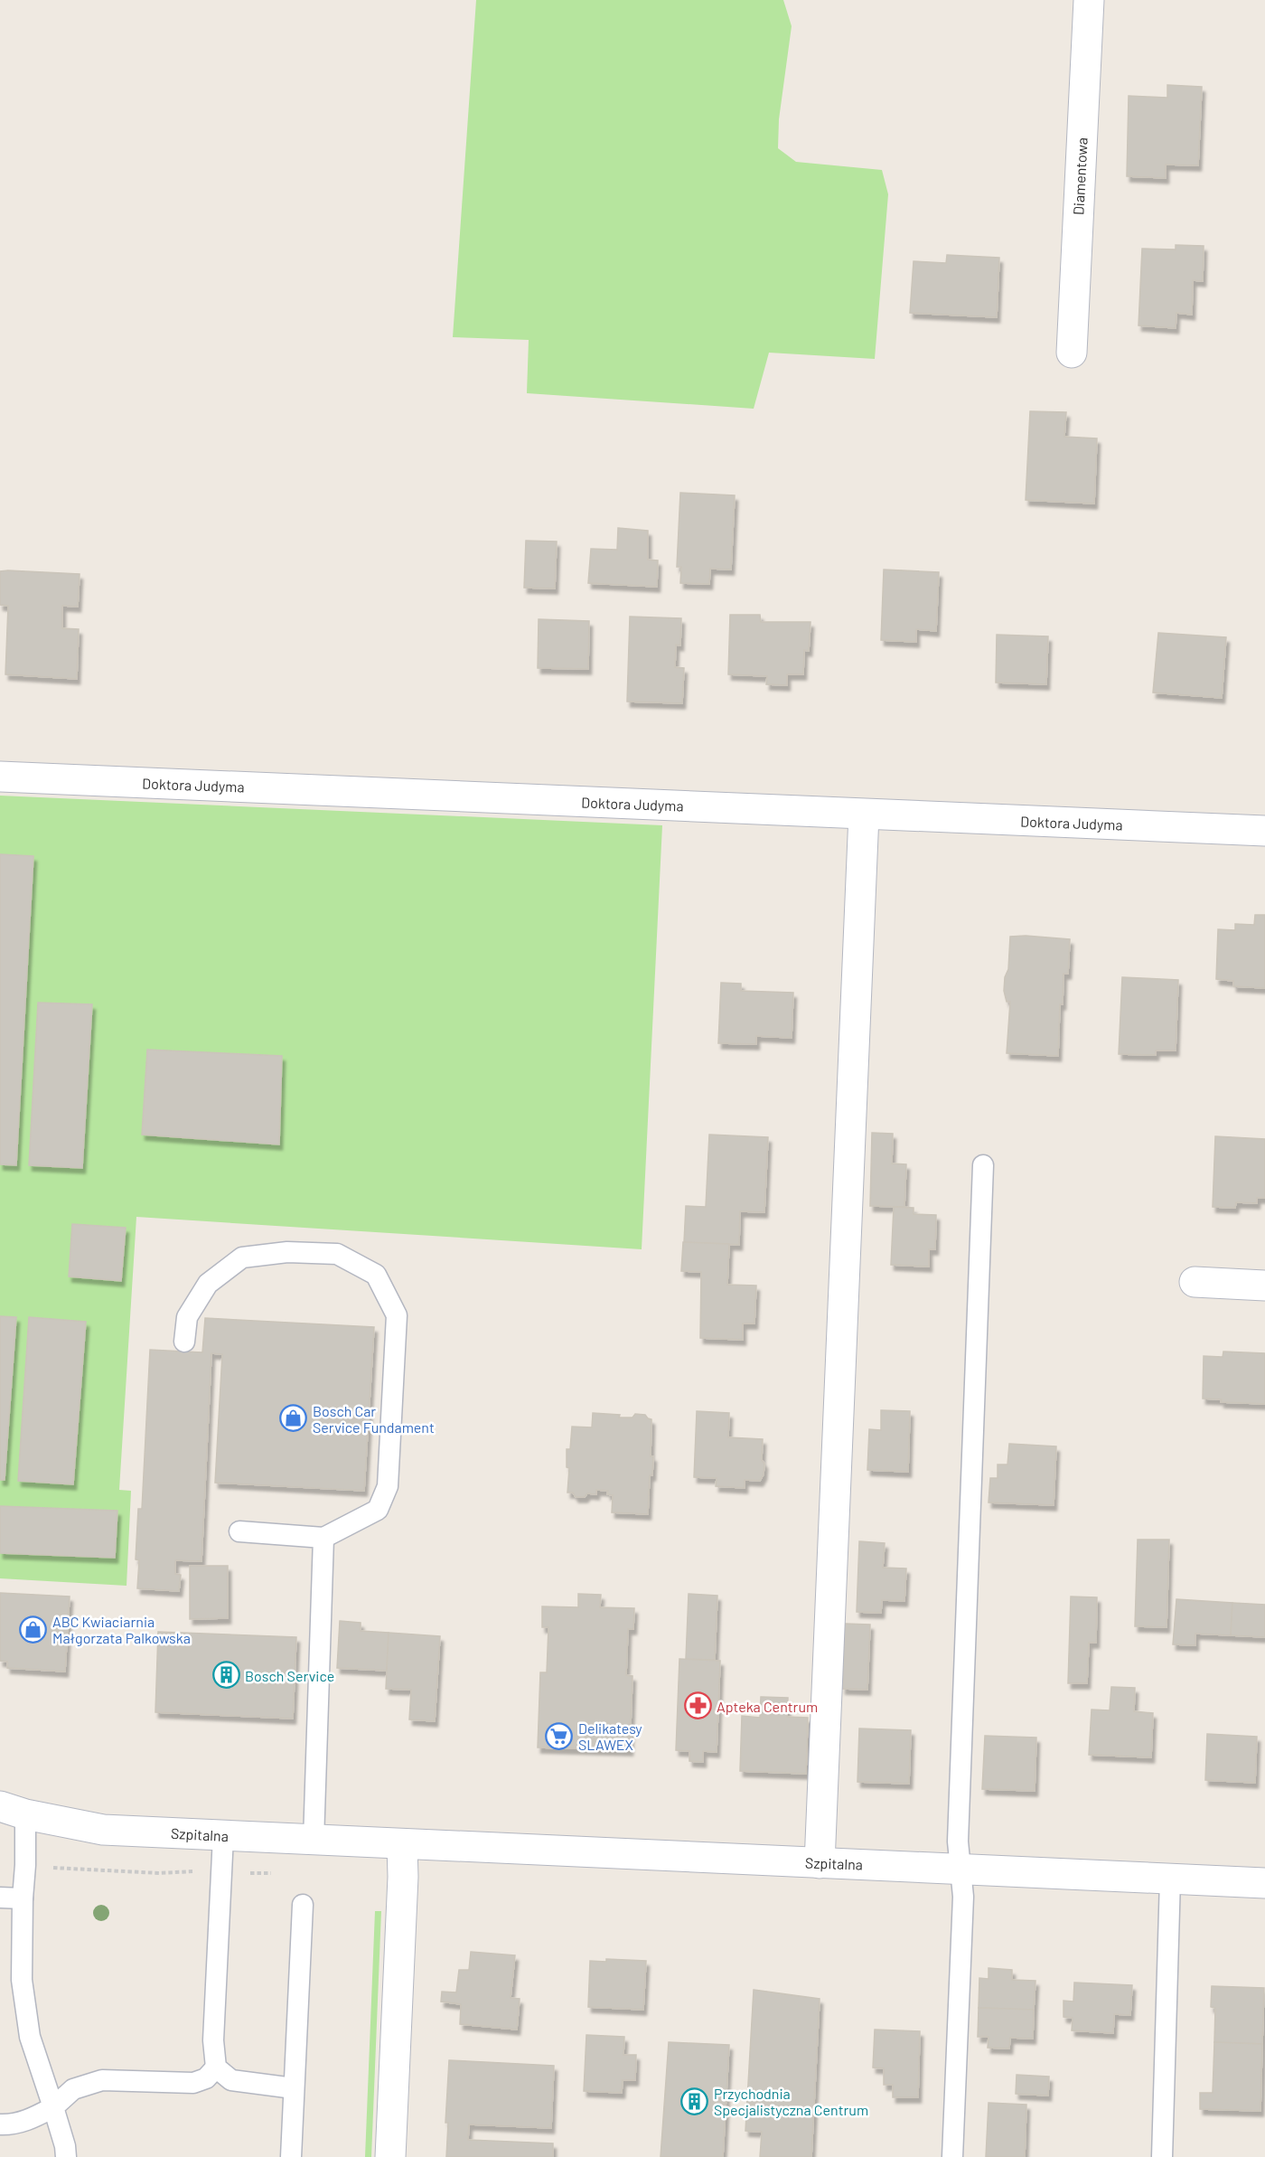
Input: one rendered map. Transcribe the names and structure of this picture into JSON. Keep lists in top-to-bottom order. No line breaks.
{"streets":{"street":["Diamentowa","Doktora Judyma","Szpitalna"]},"places":{"shop":["Bosch Car Service Fundament","ABC Kwiaciarnia Małgorzata Palkowska"],"building":["Bosch Service","Przychodnia Specjalistyczna Centrum"],"pharmacy":["Apteka Centrum"],"supermarket":["Delikatesy SLAWEX"]}}
